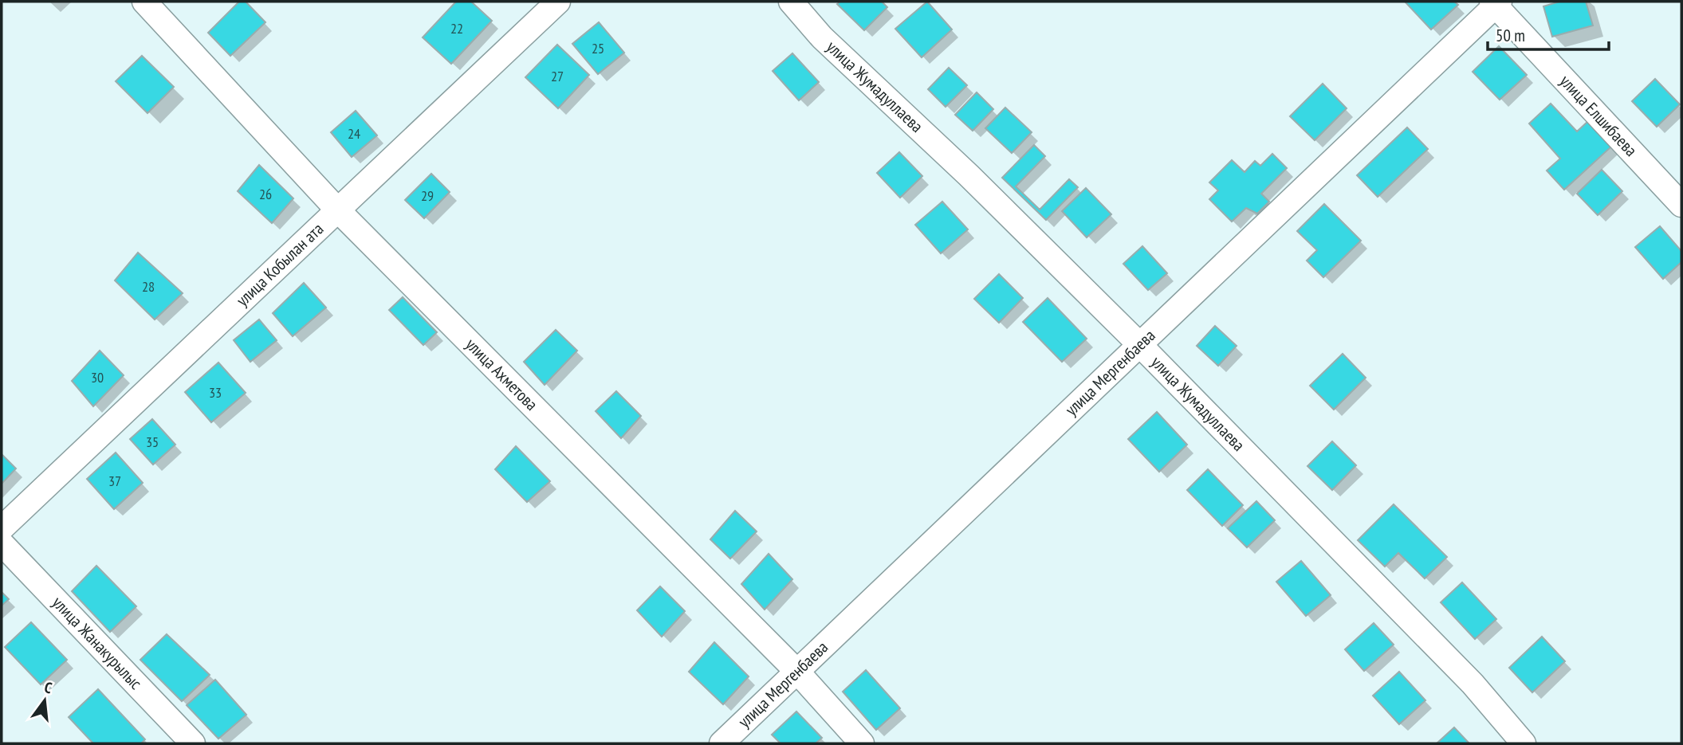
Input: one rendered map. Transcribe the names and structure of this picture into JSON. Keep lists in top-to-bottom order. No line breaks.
{"streets":{"street":["улица Жумадуллаева","улица Елшибаева","улица Кобылан ата","улица Мергенбаева","улица Ахметова","улица Жанакурылыс"]},"crossings":[["улица Жумадуллаева","улица Мергенбаева"],["улица Елшибаева","улица Мергенбаева"],["улица Кобылан ата","улица Ахметова"],["улица Мергенбаева","улица Ахметова"]],"house_numbers":["22","25","27","24","26","29","28","30","33","35","37"],"scale_bar":"50 m","north":"top"}
